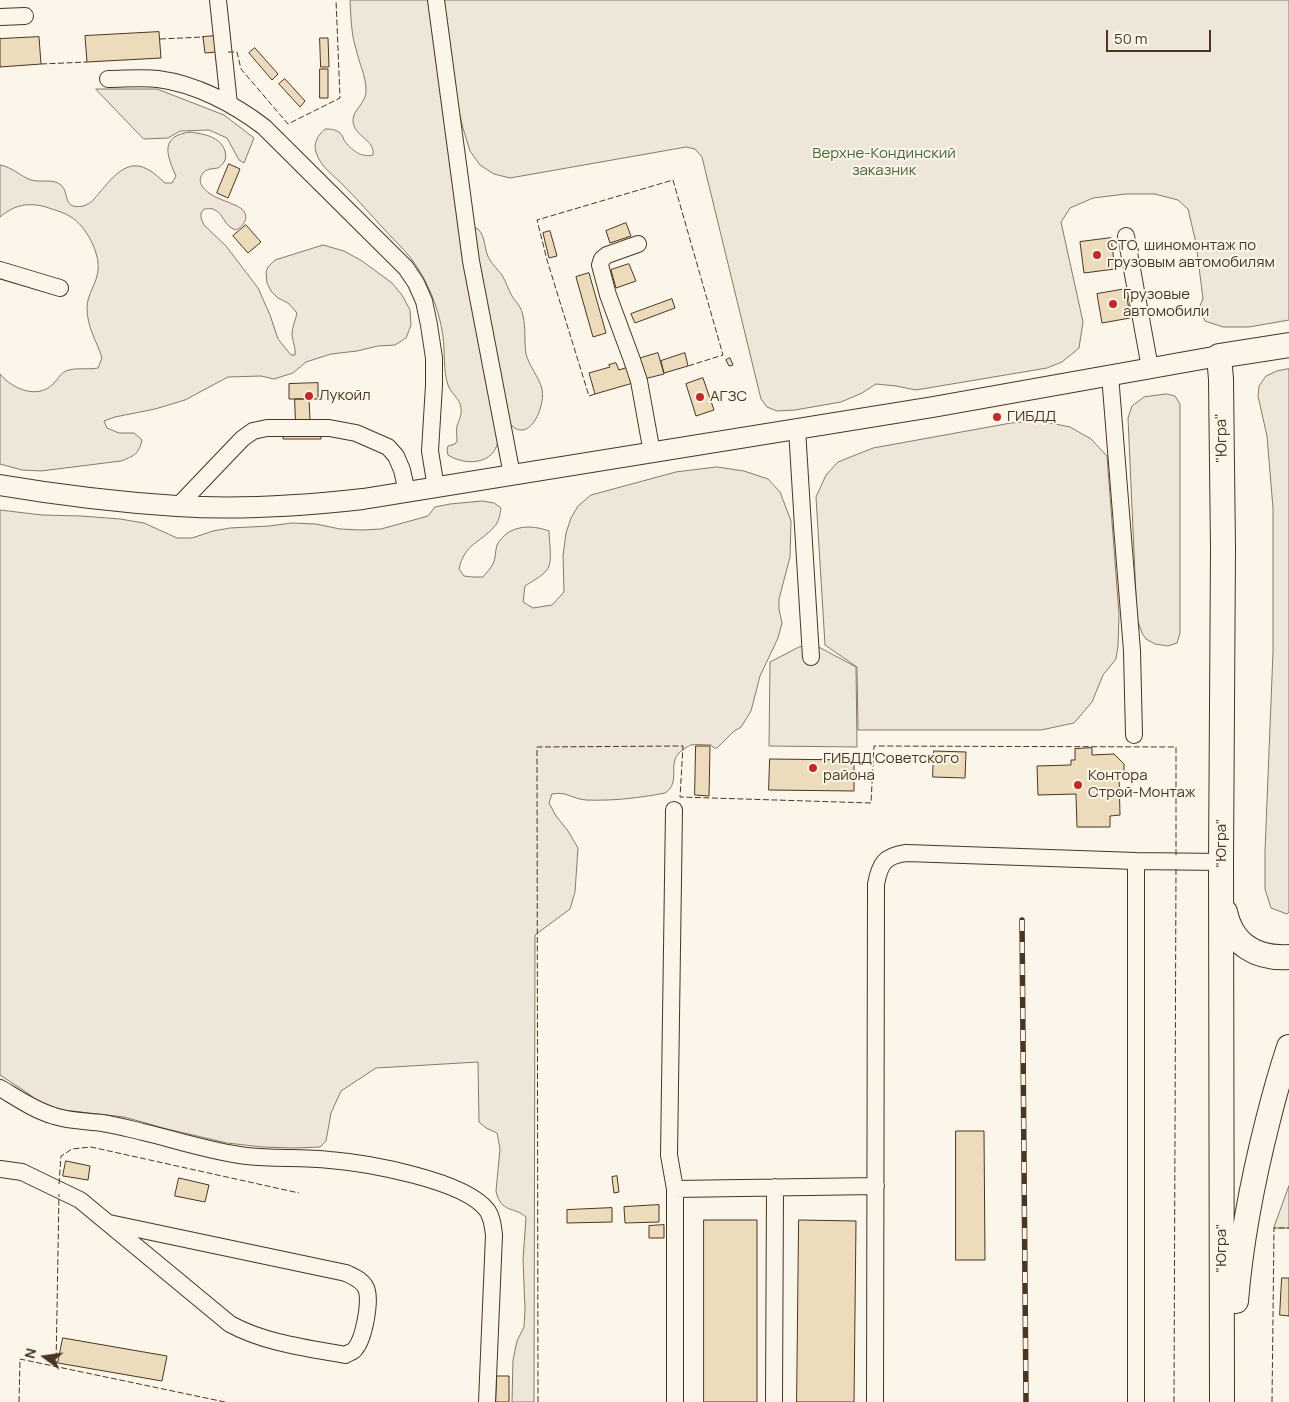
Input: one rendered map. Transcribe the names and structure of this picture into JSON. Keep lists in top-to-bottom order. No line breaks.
{"streets":{"highway":["\"Югра\""]},"parks":["Верхне-Кондинский заказник"],"places":["СТО, шиномонтаж по грузовым автомобилям","Грузовые автомобили","Лукойл","АГЗС","ГИБДД","ГИБДД Советского района","Контора Строй-Монтаж"],"scale_bar":"50 m","north":"left"}
